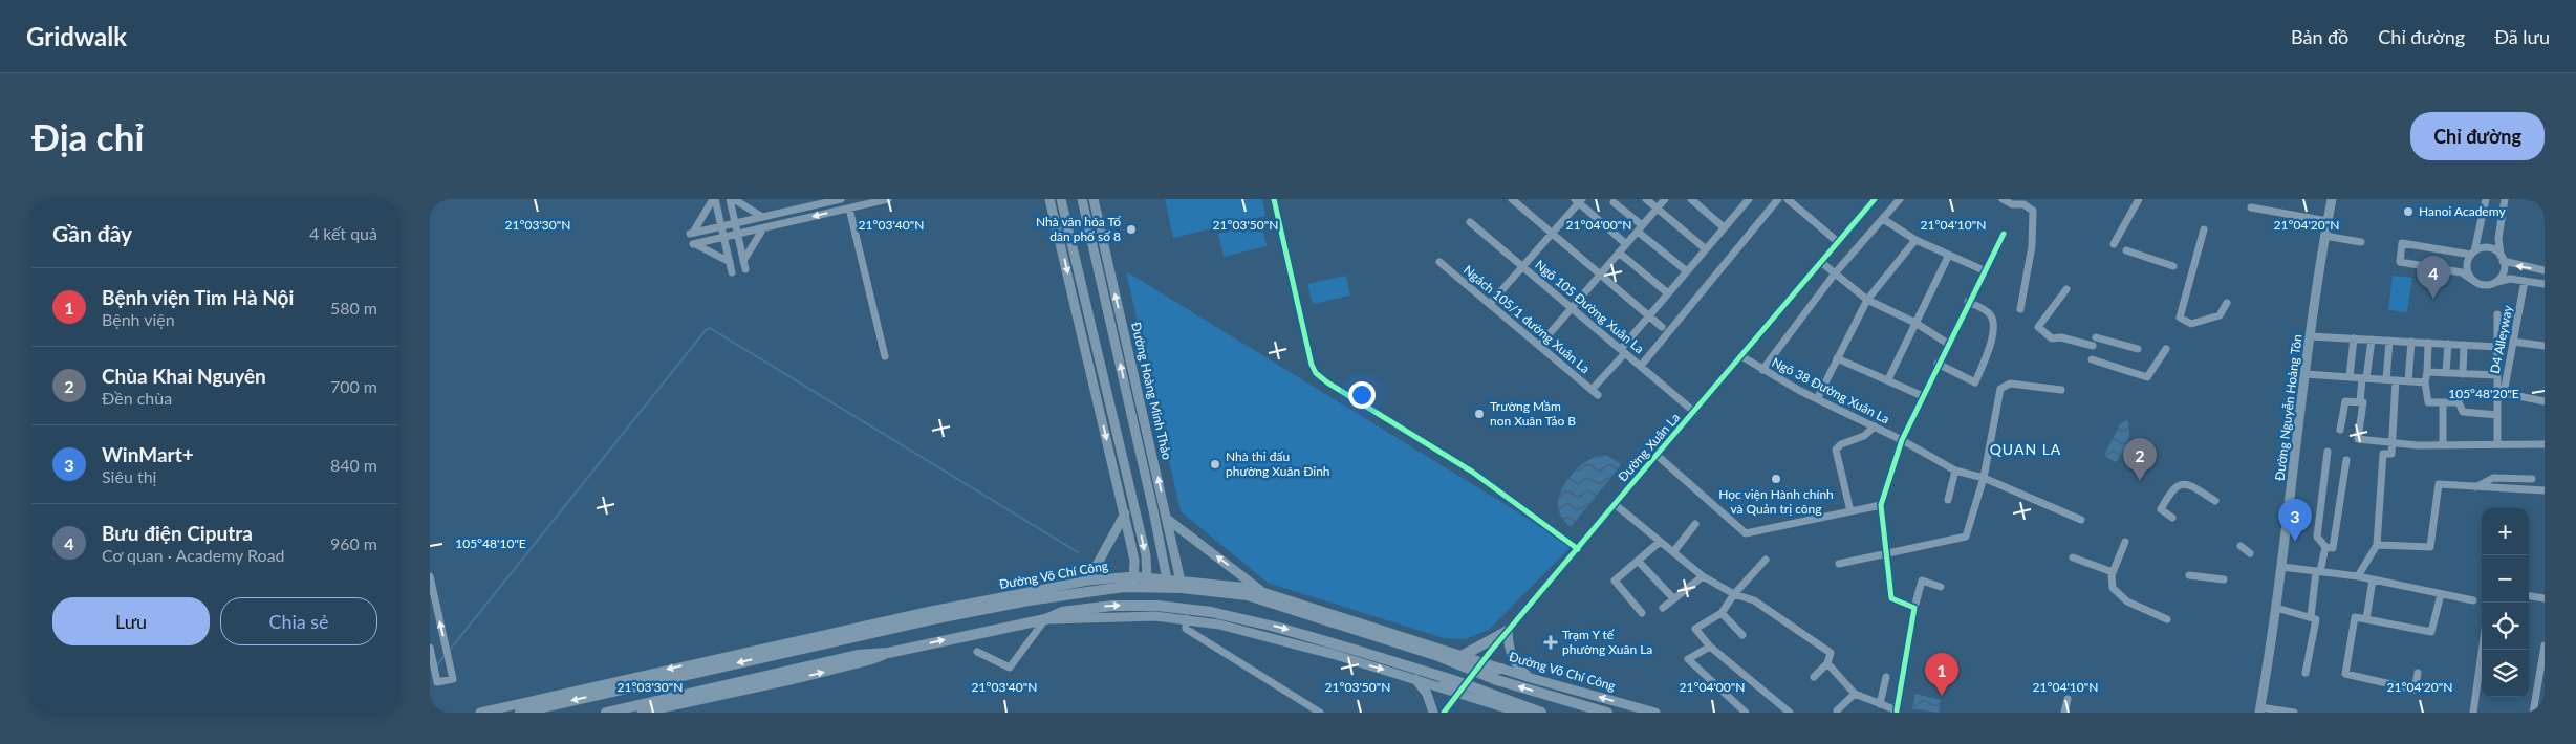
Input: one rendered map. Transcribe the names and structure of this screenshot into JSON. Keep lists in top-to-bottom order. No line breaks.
{"streets":{"highway":["Đường Võ Chí Công"],"main road":["Đường Hoàng Minh Thảo","Đường Nguyễn Hoàng Tôn"],"street":["Ngõ 105 Đường Xuân La","Ngách 105/1 đường Xuân La","D4 Alleyway","Ngõ 38 Đường Xuân La","Đường Xuân La"]},"crossings":[["Ngõ 105 Đường Xuân La","Ngách 105/1 đường Xuân La"],["Ngõ 105 Đường Xuân La","Đường Xuân La"],["Đường Hoàng Minh Thảo","Đường Võ Chí Công"],["Ngõ 38 Đường Xuân La","Đường Xuân La"],["Đường Xuân La","Đường Võ Chí Công"]],"districts":["QUAN LA"],"places":{"other":["Hanoi Academy","Nhà văn hóa Tổ dân phố số 8","Trường Mầm non Xuân Tảo B","Nhà thi đấu phường Xuân Đỉnh","Học viện Hành chính và Quản trị công"],"health":["Trạm Y tế phường Xuân La"]},"page":{"header":"Gridwalk","nav":["Bản đồ","Chỉ đường","Đã lưu"],"buttons":["Chỉ đường",["Lưu","Chia sẻ"]],"title":"Địa chỉ","heading":["Gần đây","4 kết quả"],"pins":["4","2","3","1"],"list":[{"mark":"1","name":"Bệnh viện Tim Hà Nội","note":"Bệnh viện","value":"580 m"},{"mark":"2","name":"Chùa Khai Nguyên","note":"Đền chùa","value":"700 m"},{"mark":"3","name":"WinMart+","note":"Siêu thị","value":"840 m"},{"mark":"4","name":"Bưu điện Ciputra","note":"Cơ quan · Academy Road","value":"960 m"}],"map_buttons":["+","−"]},"coordinates":["21°03'30\"N","21°03'40\"N","21°03'50\"N","21°04'00\"N","21°04'10\"N","21°04'20\"N","105°48'20\"E","105°48'10\"E"]}
